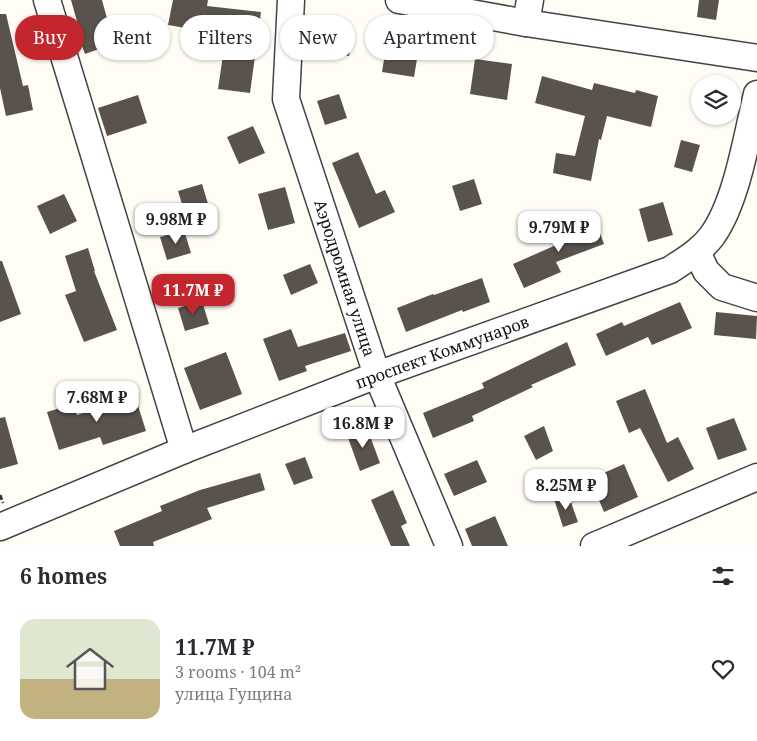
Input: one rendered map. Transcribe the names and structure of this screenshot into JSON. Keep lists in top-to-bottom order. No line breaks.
{"streets":{"street":["Аэродромная улица","проспект Коммунаров"]},"crossings":[["Аэродромная улица","проспект Коммунаров"]],"page":{"chip":["Buy","Rent","Filters","New","Apartment"],"price":["9.98M ₽","9.79M ₽","11.7M ₽","7.68M ₽","16.8M ₽","8.25M ₽"],"heading":"6 homes","list":[{"name":"11.7M ₽","note":"3 rooms · 104 m² · улица Гущина"}]}}
